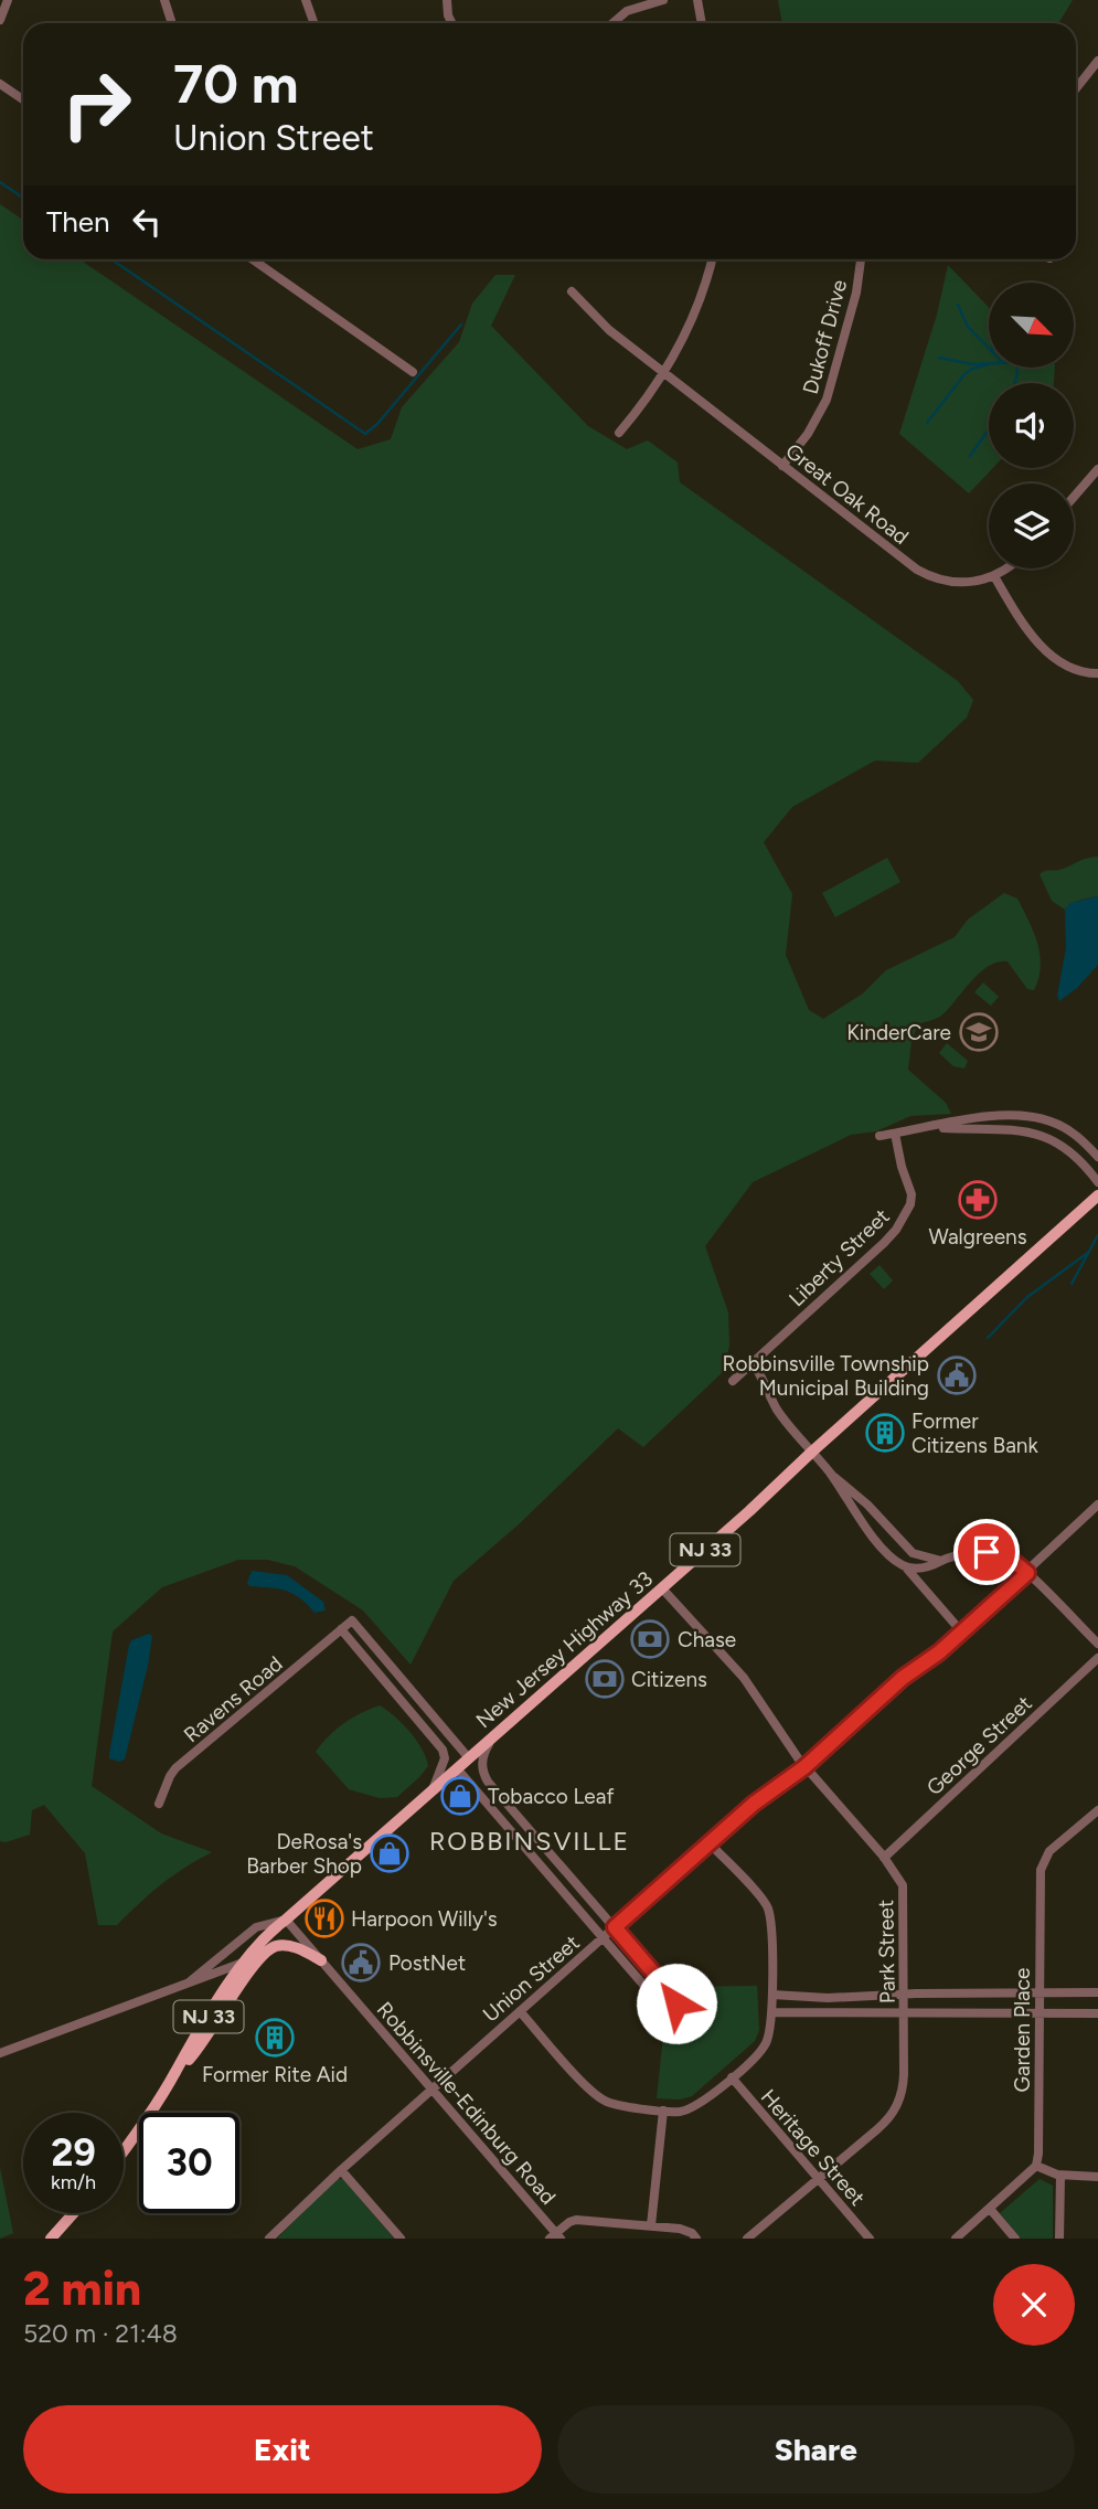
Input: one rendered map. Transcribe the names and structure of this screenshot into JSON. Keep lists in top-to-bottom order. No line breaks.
{"streets":{"main road":["NJ 33","New Jersey Highway 33"],"street":["Dukoff Drive","Great Oak Road","Liberty Street","Ravens Road","George Street","Park Street","Union Street","Garden Place","Robbinsville-Edinburg Road","Heritage Street"]},"crossings":[["Dukoff Drive","Great Oak Road"],["New Jersey Highway 33","Park Street"],["New Jersey Highway 33","Robbinsville-Edinburg Road"],["George Street","Park Street"],["Park Street","Union Street"],["Park Street","Heritage Street"],["Union Street","Robbinsville-Edinburg Road"]],"districts":["ROBBINSVILLE"],"places":{"school or university":["KinderCare"],"pharmacy":["Walgreens"],"public building":["Robbinsville Township Municipal Building","PostNet"],"building":["Former Citizens Bank","Former Rite Aid"],"bank":["Chase","Citizens"],"shop":["Tobacco Leaf","DeRosa's Barber Shop"],"restaurant":["Harpoon Willy's"]},"north":"bottom right","page":{"turn":["70 m","Union Street"],"then":"Then","speed":"29 km/h","limit":"30","heading":["2 min","520 m · 21:48"],"buttons":["Exit","Share"]}}
